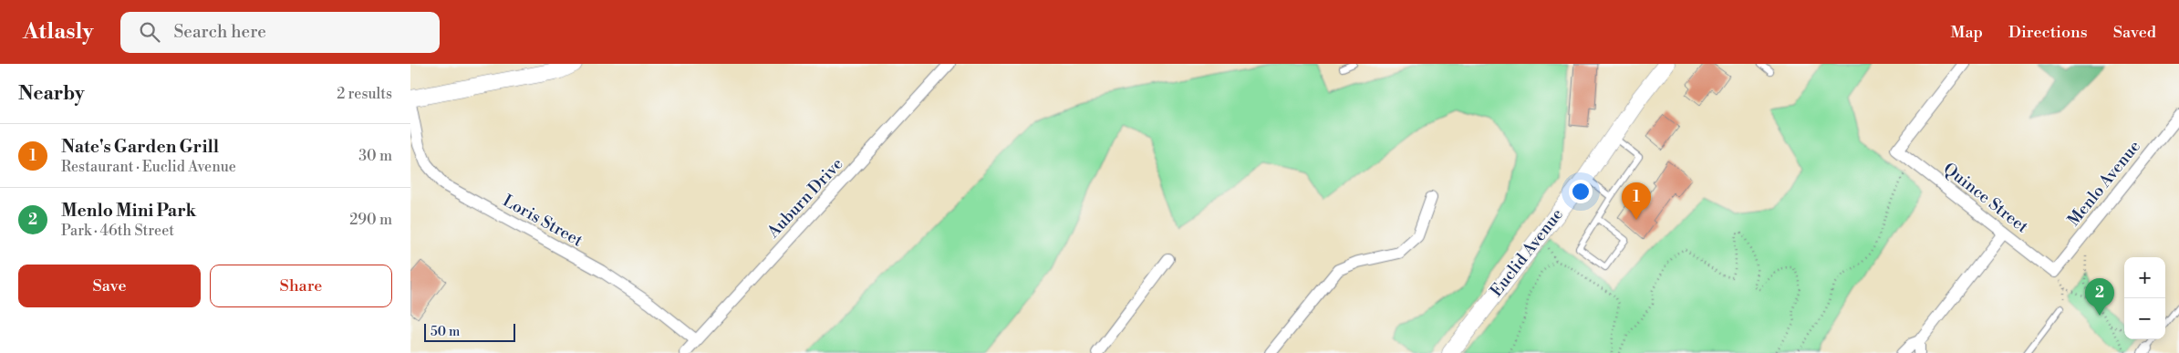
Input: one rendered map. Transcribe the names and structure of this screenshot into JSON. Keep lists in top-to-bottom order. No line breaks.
{"streets":{"main road":["Euclid Avenue"],"street":["Menlo Avenue","Auburn Drive","Quince Street","Loris Street"]},"crossings":[["Menlo Avenue","Quince Street"],["Auburn Drive","Loris Street"]],"scale_bar":"50 m","page":{"header":"Atlasly","search":"Search here","nav":["Map","Directions","Saved"],"heading":["Nearby","2 results"],"list":[{"mark":"1","name":"Nate's Garden Grill","note":"Restaurant · Euclid Avenue","value":"30 m"},{"mark":"2","name":"Menlo Mini Park","note":"Park · 46th Street","value":"290 m"}],"pins":["1","2"],"buttons":["Save","Share"],"map_buttons":["+","−"],"scale":"50 m"}}
